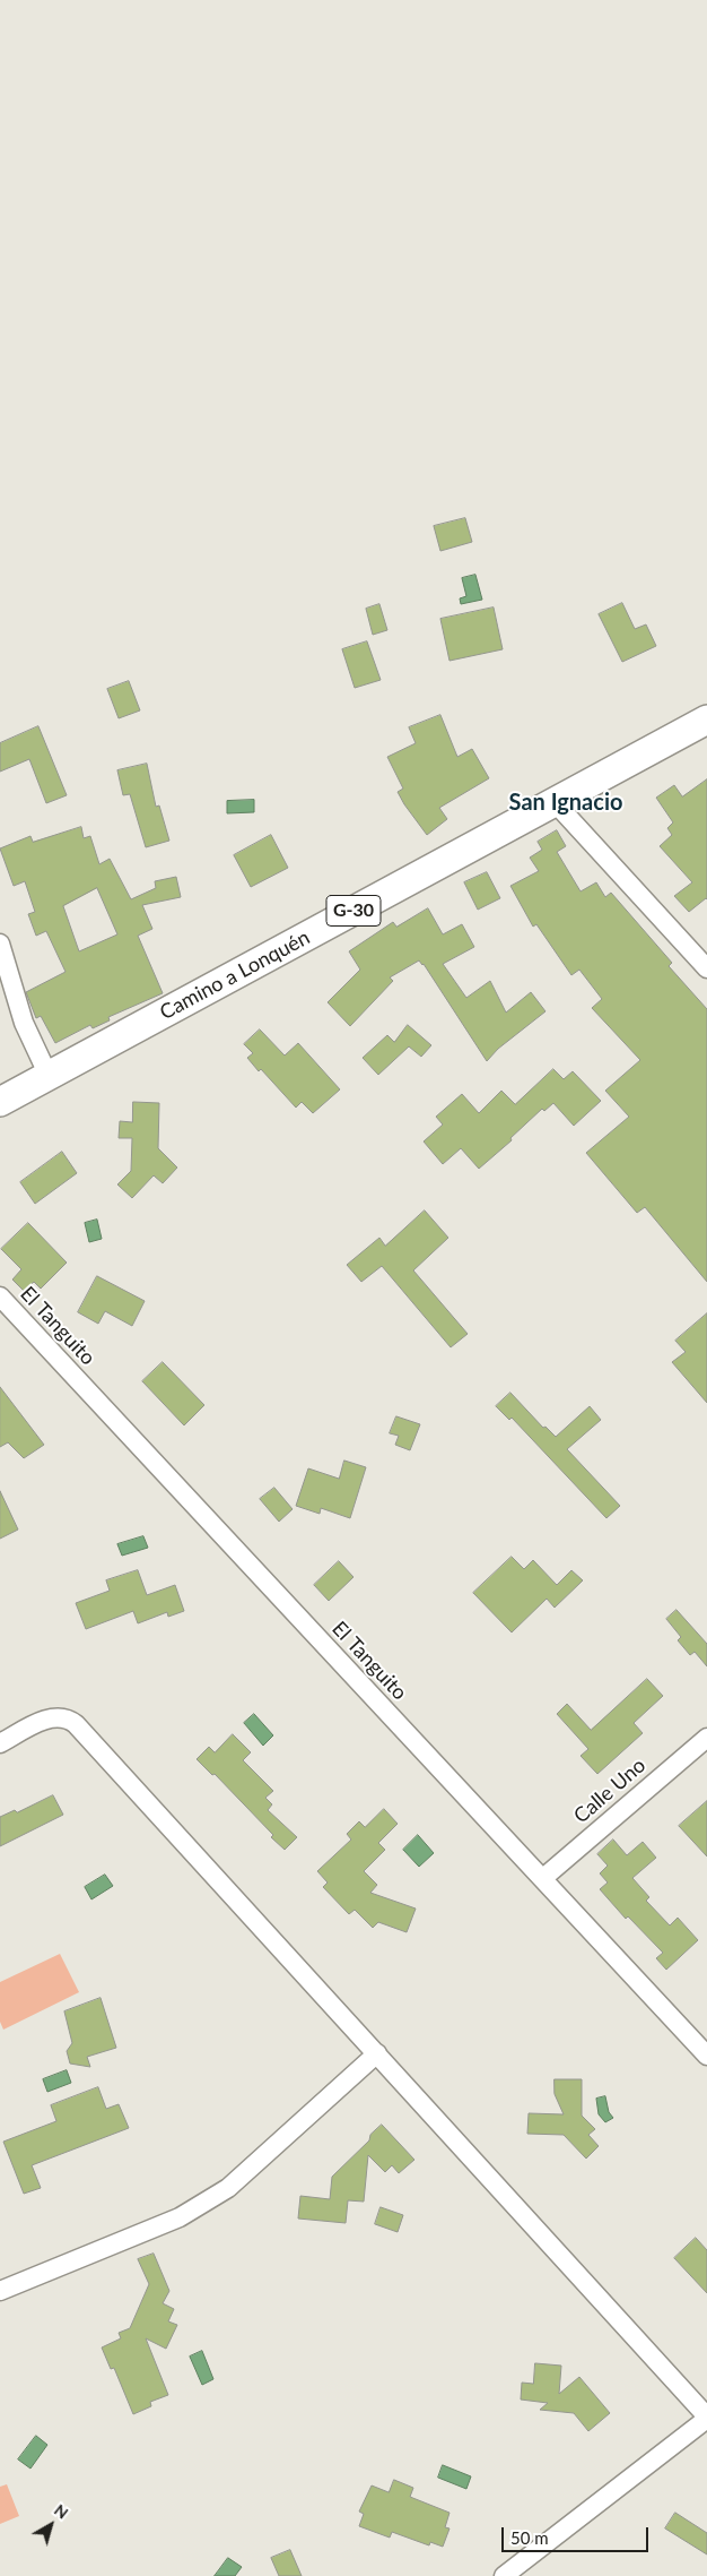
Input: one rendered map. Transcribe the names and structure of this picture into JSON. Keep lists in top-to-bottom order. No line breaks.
{"streets":{"main road":["G-30","Camino a Lonquén"],"street":["El Tanguito","Calle Uno"]},"crossings":[["El Tanguito","Calle Uno"]],"districts":["San Ignacio"],"scale_bar":"50 m","north":"top right"}
